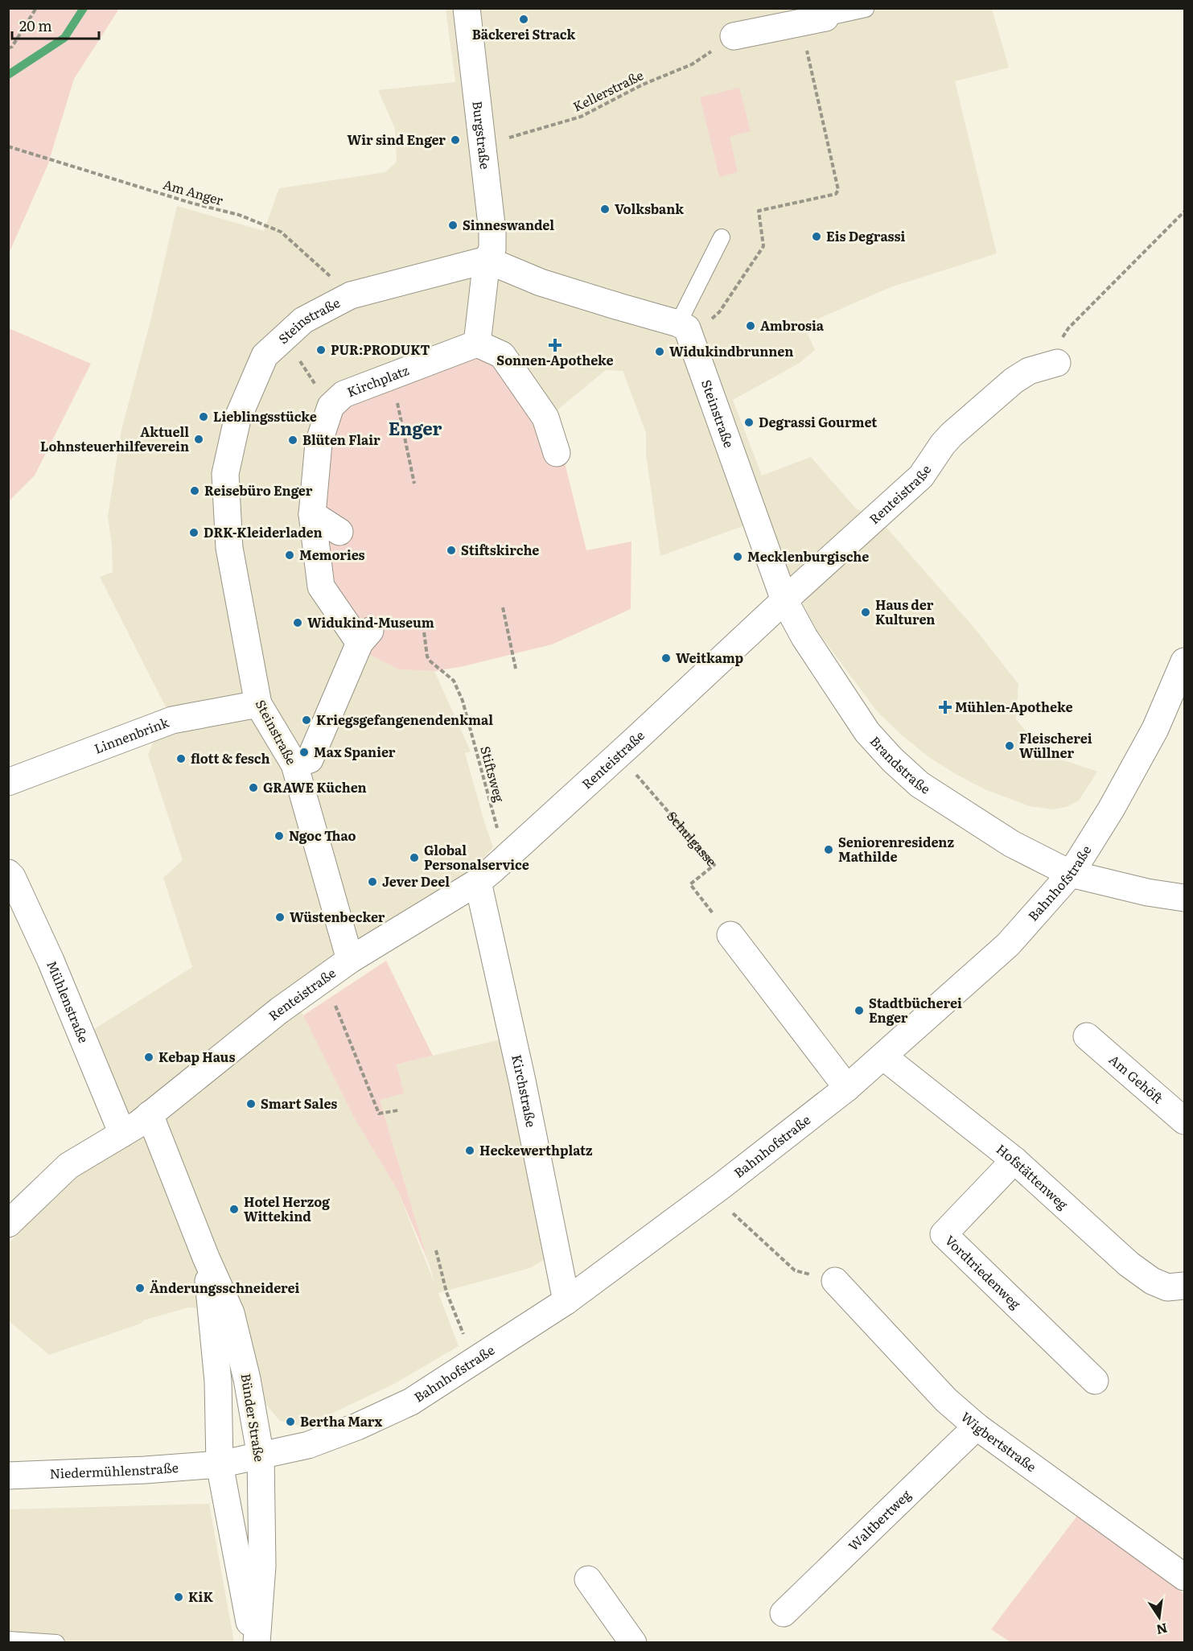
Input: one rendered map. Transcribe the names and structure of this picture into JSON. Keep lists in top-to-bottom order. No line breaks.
{"streets":{"street":["Burgstraße","Steinstraße","Kirchplatz","Renteistraße","Linnenbrink","Brandstraße","Bahnhofstraße","Mühlenstraße","Am Gehöft","Kirchstraße","Hofstättenweg","Vordtriedenweg","Bünder Straße","Wigbertstraße","Niedermühlenstraße","Waltbertweg"],"path":["Kellerstraße","Am Anger","Stiftsweg","Schulgasse"]},"crossings":[["Kellerstraße","Burgstraße"],["Burgstraße","Steinstraße"],["Am Anger","Steinstraße"],["Steinstraße","Renteistraße"],["Steinstraße","Linnenbrink"],["Steinstraße","Brandstraße"],["Renteistraße","Brandstraße"],["Renteistraße","Stiftsweg"],["Renteistraße","Schulgasse"],["Renteistraße","Mühlenstraße"],["Renteistraße","Kirchstraße"],["Renteistraße","Bünder Straße"],["Brandstraße","Bahnhofstraße"],["Bahnhofstraße","Kirchstraße"],["Bahnhofstraße","Hofstättenweg"],["Bahnhofstraße","Bünder Straße"],["Bahnhofstraße","Niedermühlenstraße"],["Mühlenstraße","Bünder Straße"],["Hofstättenweg","Vordtriedenweg"],["Bünder Straße","Niedermühlenstraße"],["Wigbertstraße","Waltbertweg"]],"districts":["Enger"],"places":{"other":["Bäckerei Strack","Wir sind Enger","Volksbank","Sinneswandel","Eis Degrassi","Ambrosia","PUR:PRODUKT","Widukindbrunnen","Lieblingsstücke","Degrassi Gourmet","Aktuell Lohnsteuerhilfeverein","Blüten Flair","Reisebüro Enger","DRK-Kleiderladen","Stiftskirche","Memories","Mecklenburgische","Haus der Kulturen","Widukind-Museum","Weitkamp","Kriegsgefangenendenkmal","Fleischerei Wüllner","Max Spanier","flott & fesch","GRAWE Küchen","Ngoc Thao","Seniorenresidenz Mathilde","Global Personalservice","Jever Deel","Wüstenbecker","Stadtbücherei Enger","Kebap Haus","Smart Sales","Heckewerthplatz","Hotel Herzog Wittekind","Änderungsschneiderei","Bertha Marx","KiK"],"health":["Sonnen-Apotheke","Mühlen-Apotheke"]},"scale_bar":"20 m","north":"bottom"}
